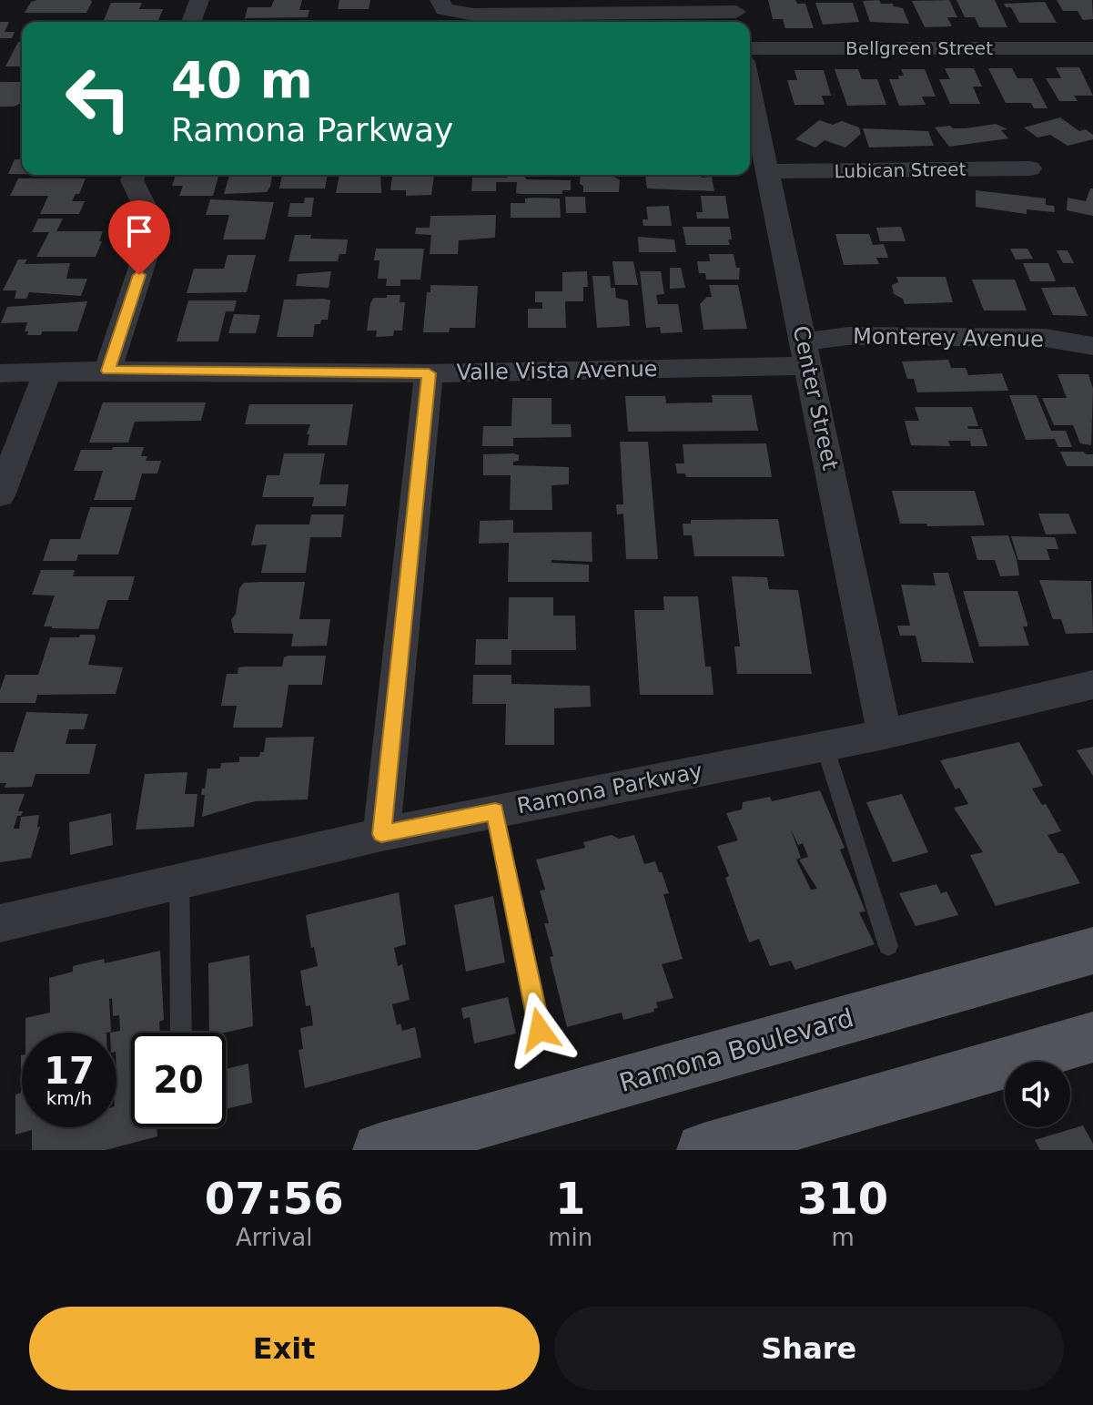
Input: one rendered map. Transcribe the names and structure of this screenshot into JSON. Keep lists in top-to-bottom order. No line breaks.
{"streets":{"main road":["Ramona Boulevard"],"street":["Bellgreen Street","Lubican Street","Monterey Avenue","Valle Vista Avenue","Center Street","Ramona Parkway"]},"crossings":[["Lubican Street","Center Street"],["Monterey Avenue","Valle Vista Avenue"],["Monterey Avenue","Center Street"],["Valle Vista Avenue","Center Street"],["Center Street","Ramona Parkway"]],"page":{"turn":["40 m","Ramona Parkway"],"speed":"17 km/h","limit":"20","eta":["07:56","Arrival","1","min","310","m"],"buttons":["Exit","Share"]}}
